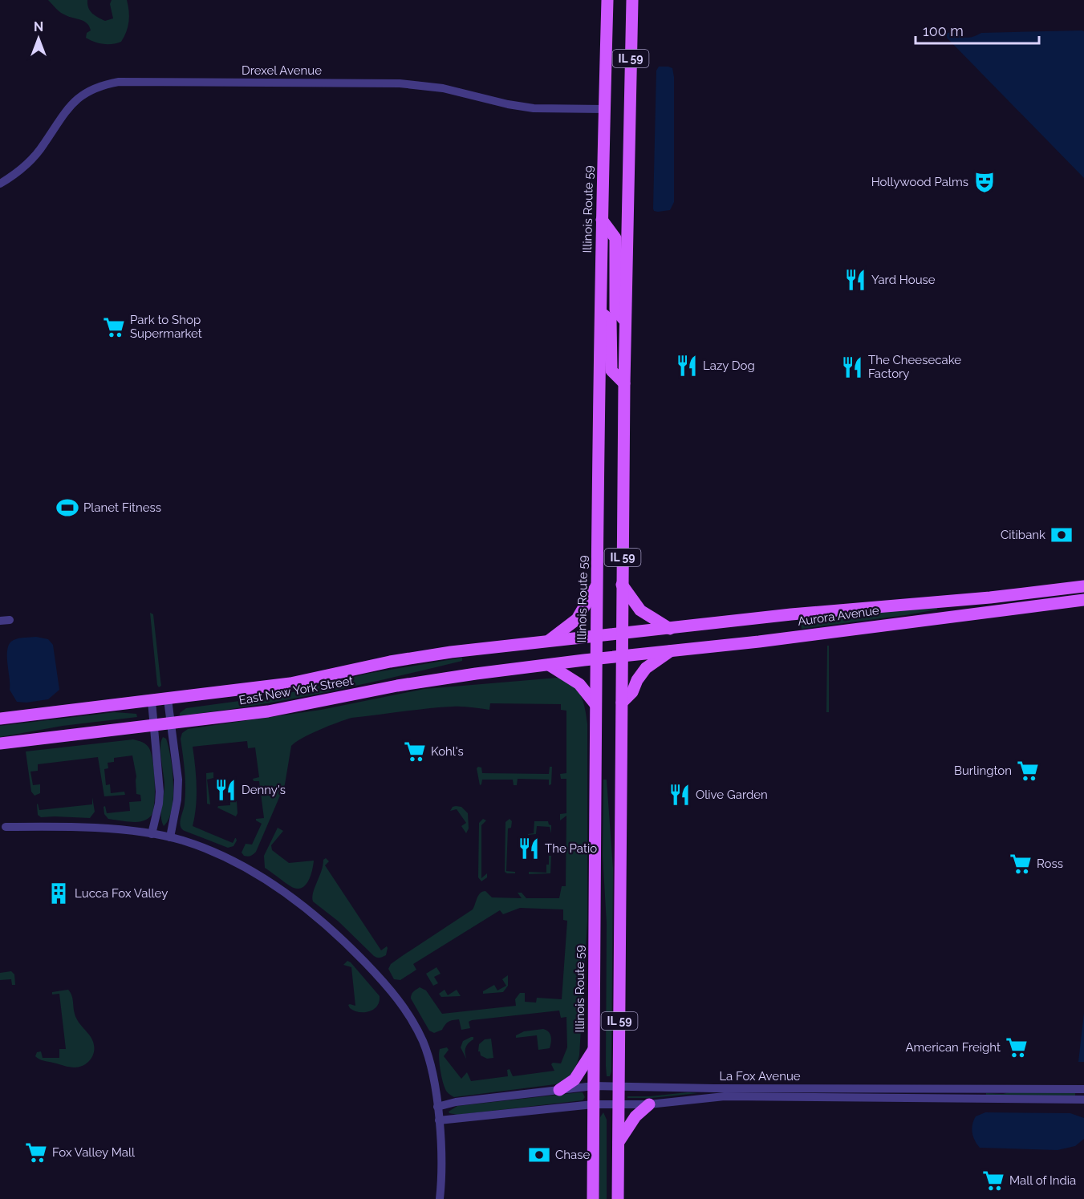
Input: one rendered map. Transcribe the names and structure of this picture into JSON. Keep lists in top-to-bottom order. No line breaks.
{"streets":{"main road":["IL 59","Illinois Route 59","Aurora Avenue","East New York Street"],"street":["Drexel Avenue","La Fox Avenue"]},"crossings":[["IL 59","Illinois Route 59"],["IL 59","Aurora Avenue"],["IL 59","La Fox Avenue"],["Drexel Avenue","Illinois Route 59"],["Illinois Route 59","Aurora Avenue"],["Illinois Route 59","East New York Street"],["Illinois Route 59","La Fox Avenue"],["Aurora Avenue","East New York Street"]],"places":{"theatre":["Hollywood Palms"],"restaurant":["Yard House","Lazy Dog","The Cheesecake Factory","Denny's","Olive Garden","The Patio"],"supermarket":["Park to Shop Supermarket","Kohl's","Burlington","Ross","American Freight","Fox Valley Mall","Mall of India"],"sports":["Planet Fitness"],"bank":["Citibank","Chase"],"building":["Lucca Fox Valley"]},"scale_bar":"100 m","north":"top"}
